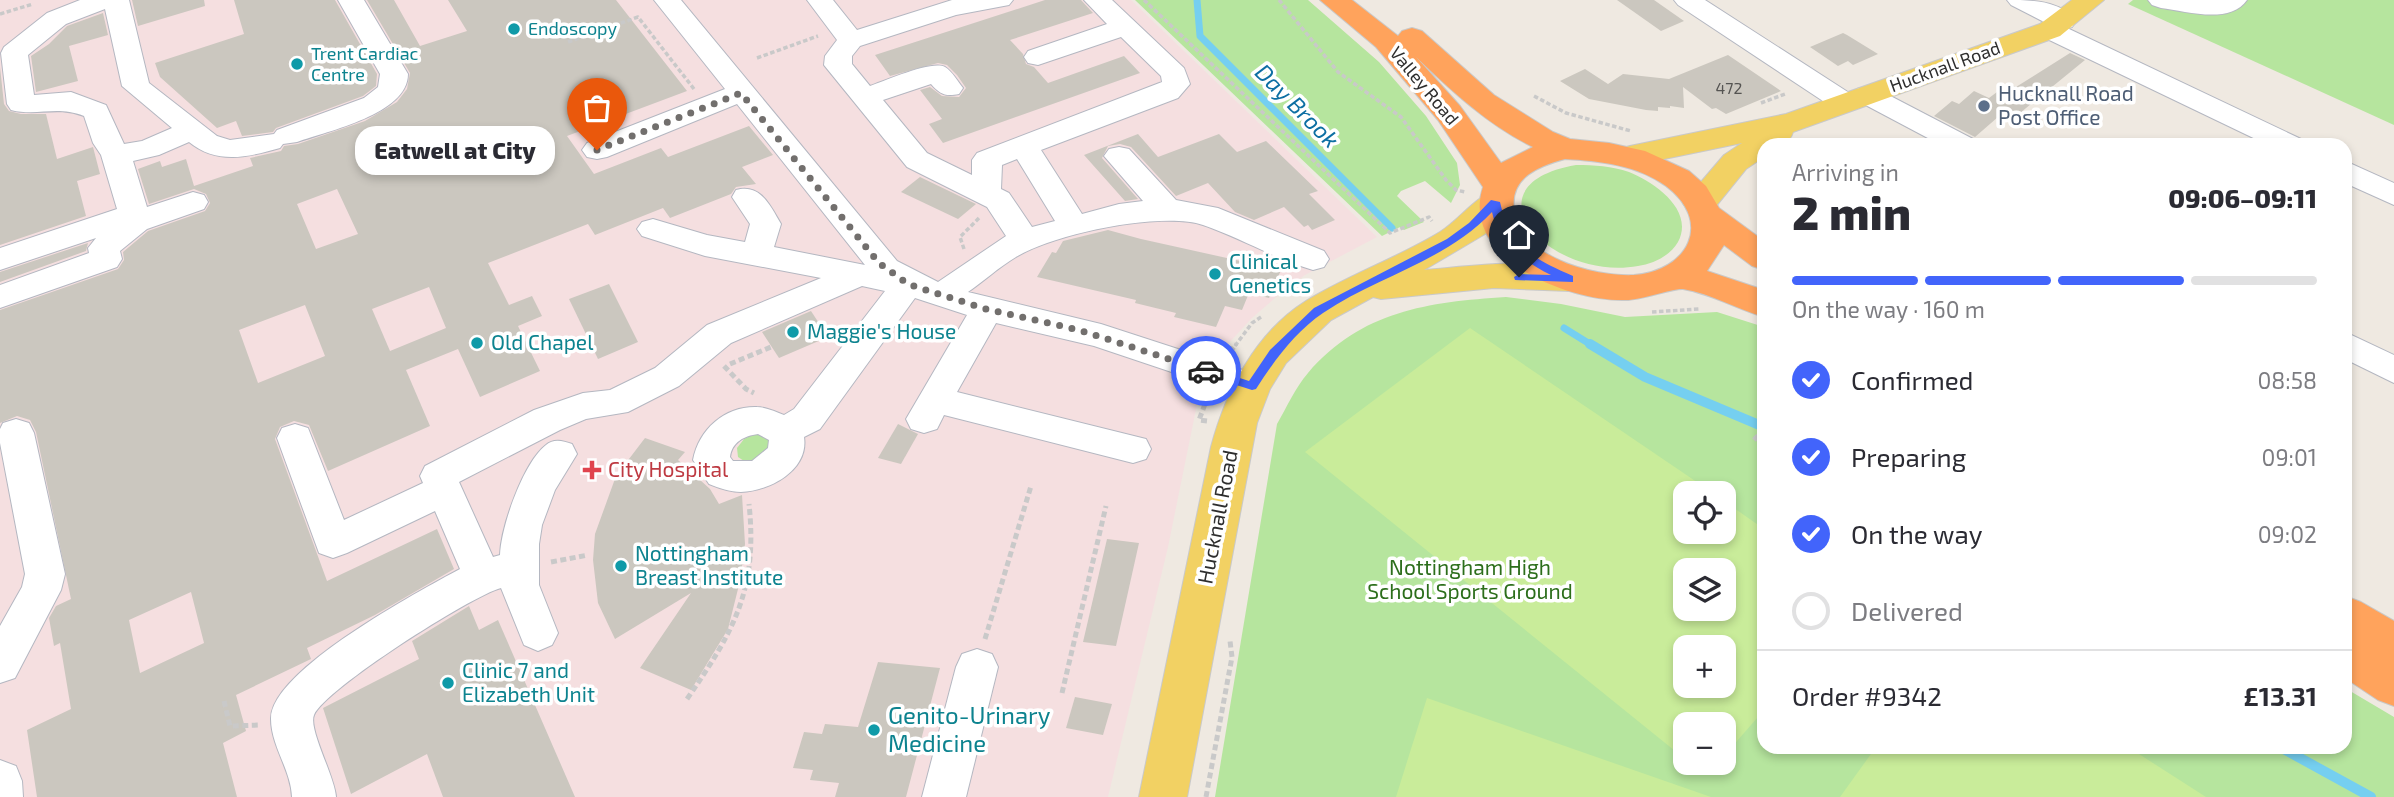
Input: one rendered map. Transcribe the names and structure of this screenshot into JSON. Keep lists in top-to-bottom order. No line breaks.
{"streets":{"highway":["Valley Road"],"main road":["Hucknall Road"]},"crossings":[["Hucknall Road","Valley Road"]],"water":["Day Brook"],"parks":["Nottingham High School Sports Ground"],"places":{"other":["Endoscopy","Trent Cardiac Centre","Hucknall Road Post Office","Eatwell at City","Clinical Genetics","Maggie's House","Old Chapel","Nottingham Breast Institute","Clinic 7 and Elizabeth Unit","Genito-Urinary Medicine"],"health":["City Hospital"]},"house_numbers":["472"],"page":{"bubble":"Eatwell at City","heading":["2 min","Arriving in","09:06–09:11"],"panel":["Order #9342","£13.31"],"bar":"On the way · 160 m","list":[["Confirmed","08:58"],["Preparing","09:01"],["On the way","09:02"],"Delivered"],"map_buttons":["+","−"]}}
